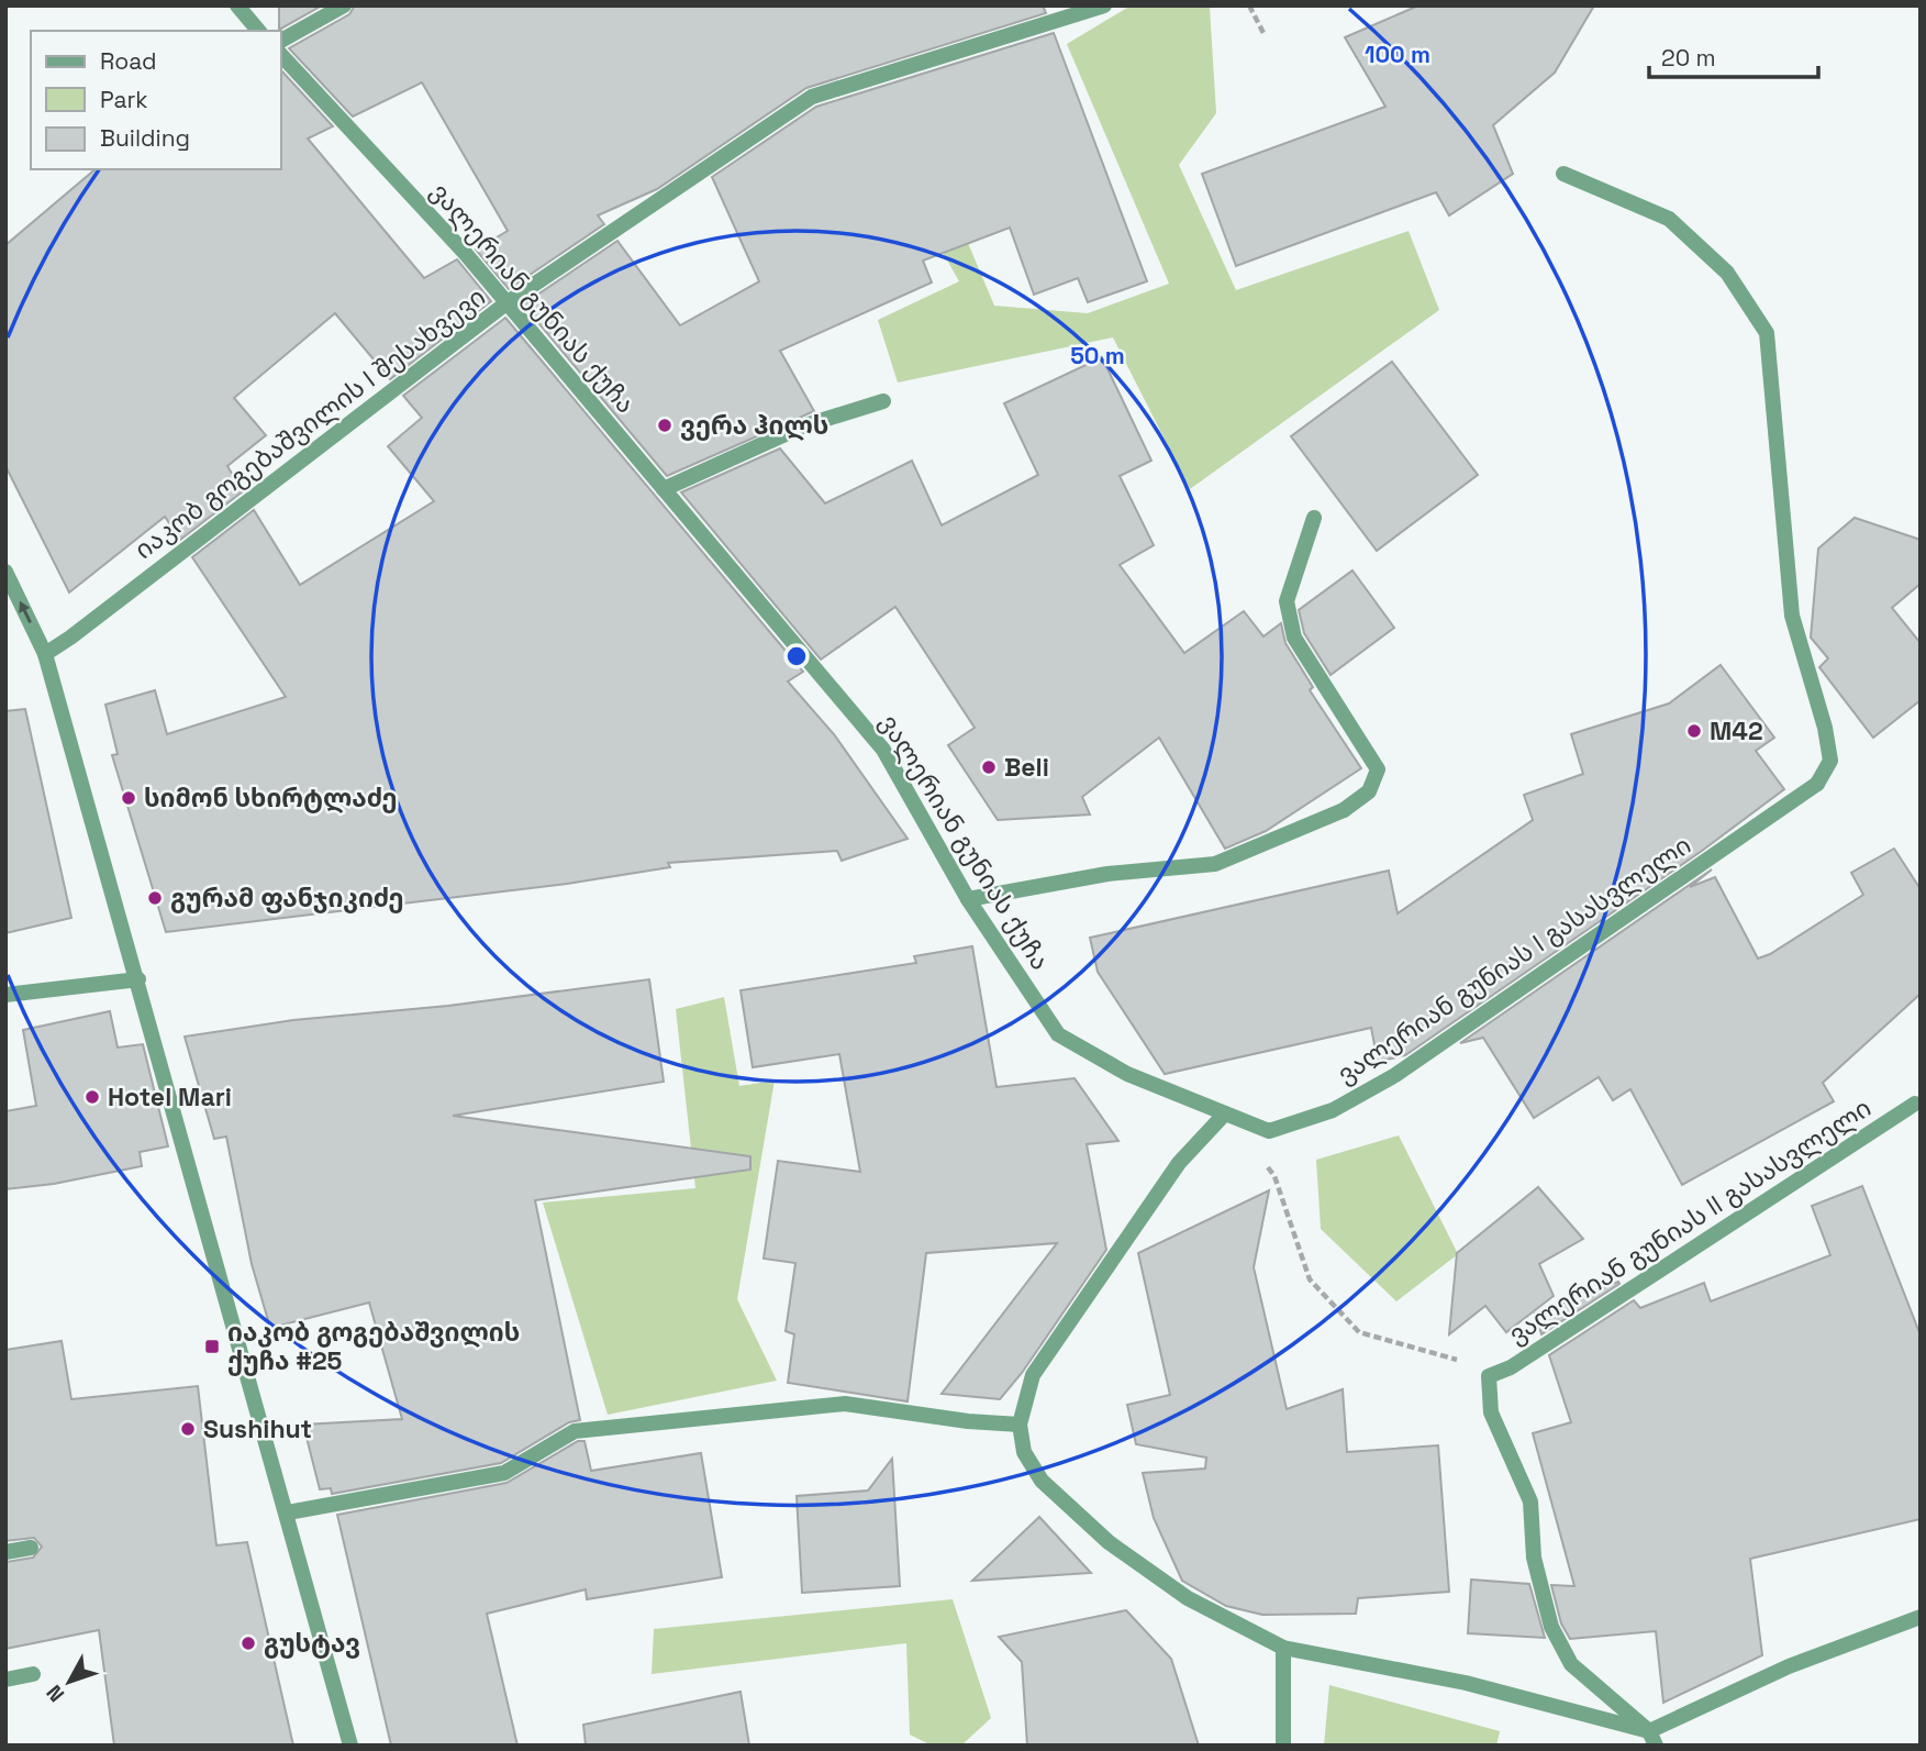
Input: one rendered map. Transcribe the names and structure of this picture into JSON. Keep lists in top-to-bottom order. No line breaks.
{"streets":{"street":["ვალერიან გუნიას ქუჩა","იაკობ გოგებაშვილის I შესახვევი","ვალერიან გუნიას I გასასვლელი","ვალერიან გუნიას II გასასვლელი"]},"crossings":[["ვალერიან გუნიას ქუჩა","იაკობ გოგებაშვილის I შესახვევი"],["ვალერიან გუნიას ქუჩა","ვალერიან გუნიას I გასასვლელი"]],"places":{"other":["ვერა ჰილს","M42","Beli","სიმონ სხირტლაძე","გურამ ფანჯიკიძე","Hotel Mari","Sushihut","გუსტავ"],"transit":["იაკობ გოგებაშვილის ქუჩა #25"]},"legend":["Road","Park","Building"],"scale_bar":"20 m","north":"bottom left","rings":["100 m","50 m"]}
